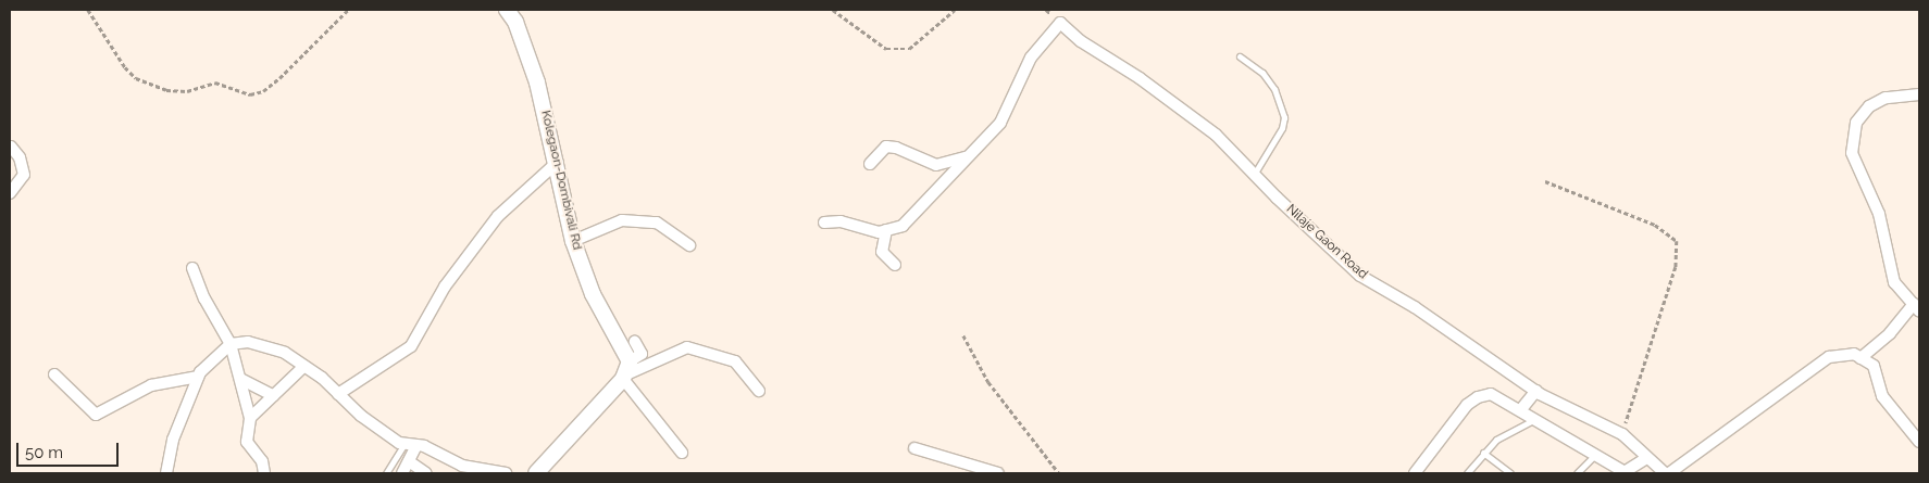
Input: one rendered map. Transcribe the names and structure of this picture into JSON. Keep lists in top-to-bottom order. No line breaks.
{"streets":{"street":["Kolegaon-Dombivali Rd","Nilaje Gaon Road"]},"scale_bar":"50 m"}
